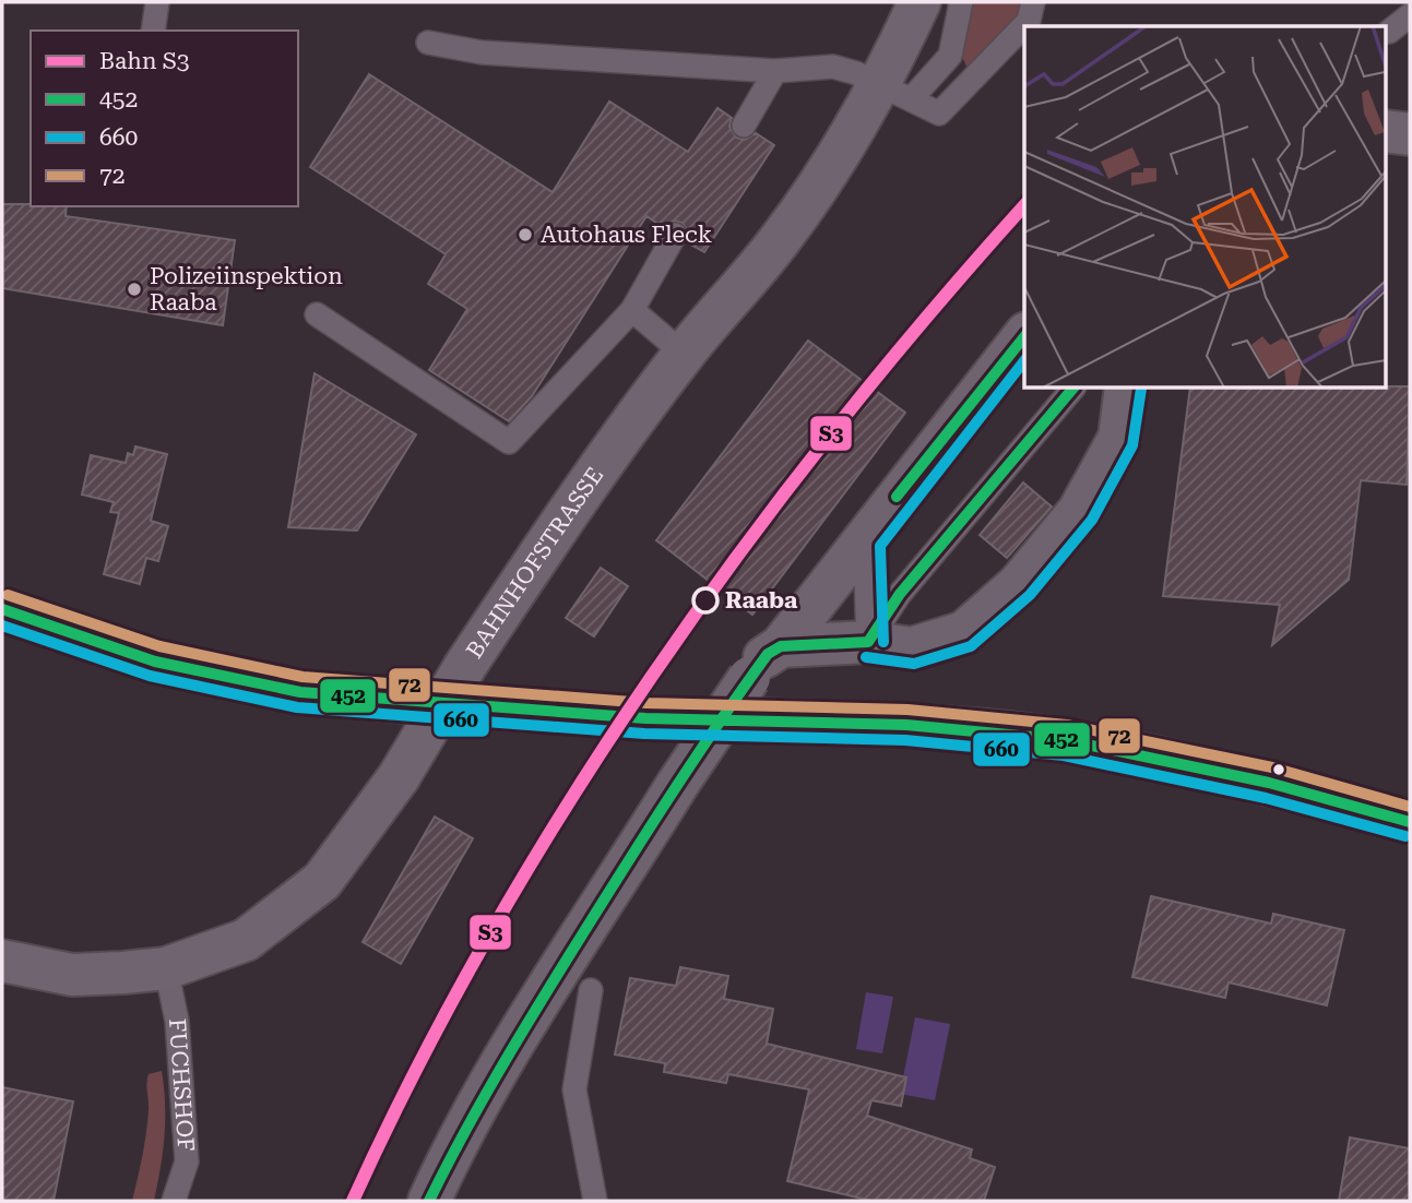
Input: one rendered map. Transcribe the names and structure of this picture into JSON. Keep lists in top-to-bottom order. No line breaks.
{"streets":{"street":["BAHNHOFSTRASSE"],"lane":["FUCHSHOF"]},"crossings":[["BAHNHOFSTRASSE","FUCHSHOF"]],"places":["Autohaus Fleck","Polizeiinspektion Raaba","Raaba"],"lines":["rail line S3","transit line 452","transit line 660","transit line 72"],"legend":["Bahn S3","452","660","72"]}
